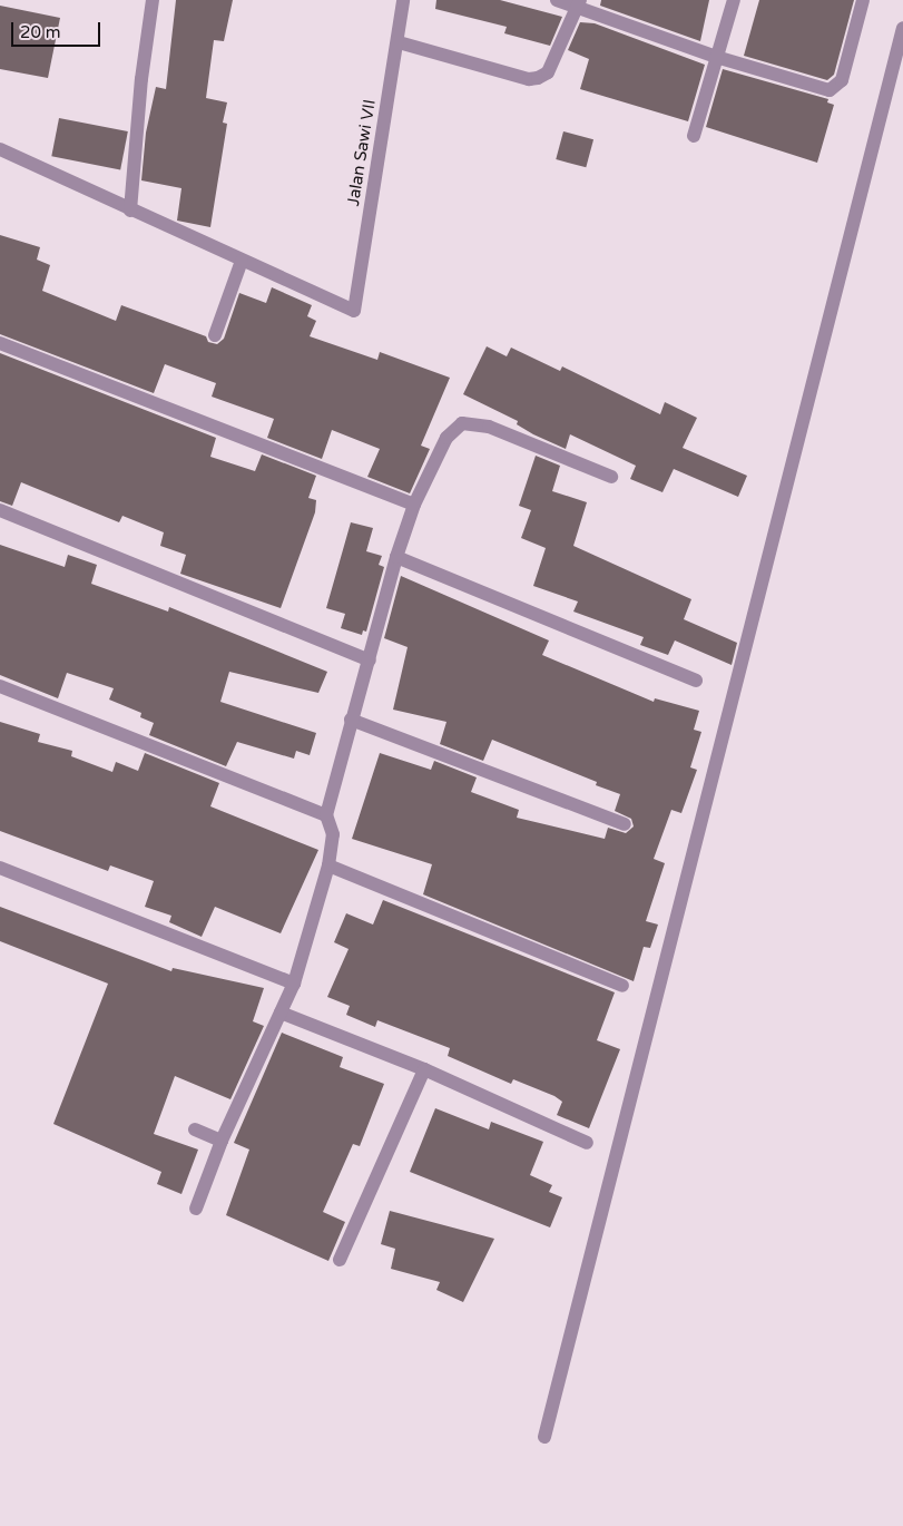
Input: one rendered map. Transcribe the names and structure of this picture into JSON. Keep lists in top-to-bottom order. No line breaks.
{"streets":{"street":["Jalan Sawi VII"]},"scale_bar":"20 m"}
